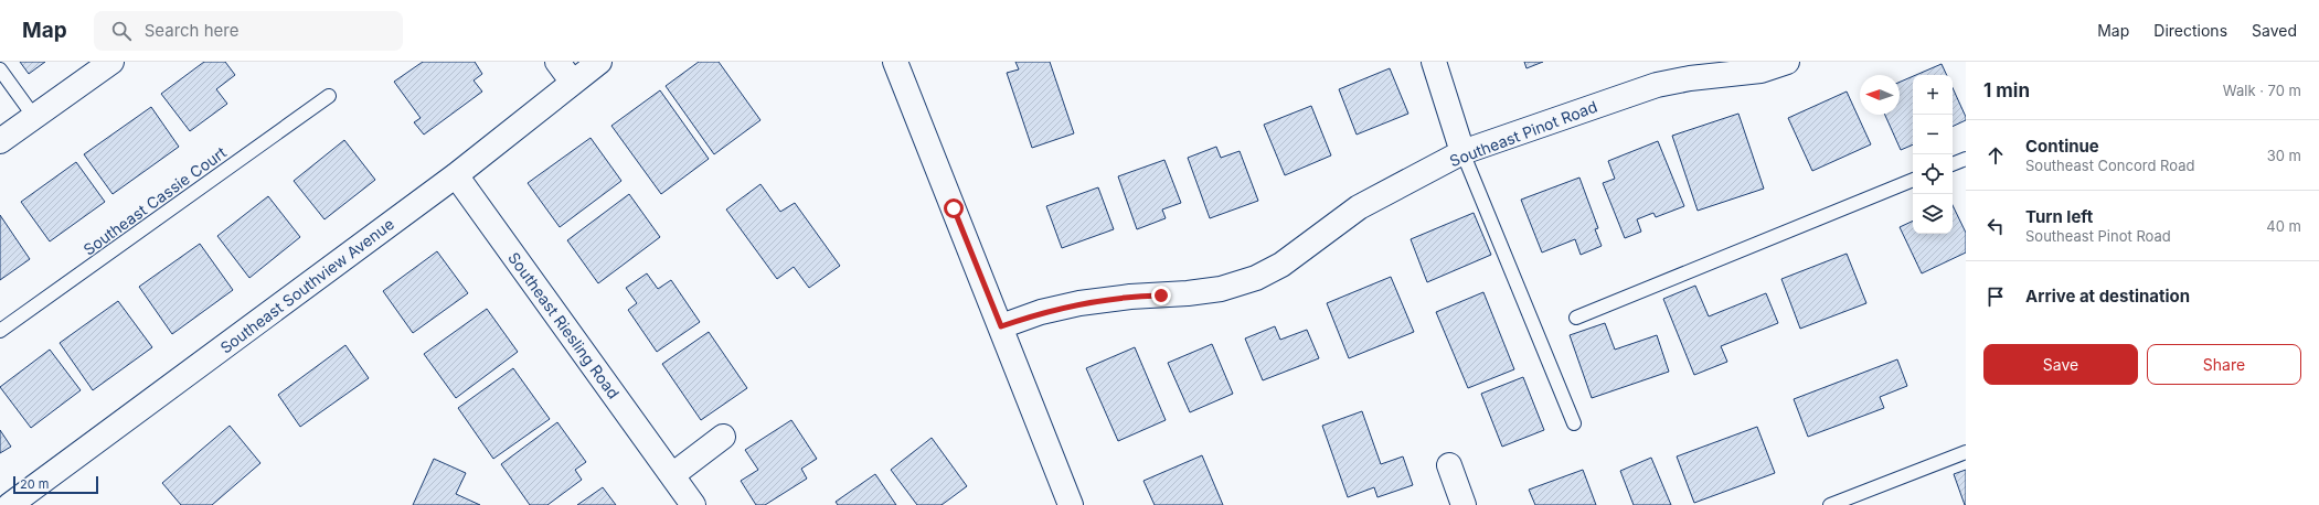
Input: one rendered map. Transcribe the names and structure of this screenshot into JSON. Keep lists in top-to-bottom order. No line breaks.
{"streets":{"street":["Southeast Pinot Road","Southeast Southview Avenue","Southeast Riesling Road"],"lane":["Southeast Cassie Court"]},"crossings":[["Southeast Southview Avenue","Southeast Riesling Road"]],"scale_bar":"20 m","north":"left","page":{"header":"Map","search":"Search here","nav":["Map","Directions","Saved"],"heading":["1 min","Walk · 70 m"],"map_buttons":["+","−"],"list":[["Continue","Southeast Concord Road","30 m"],["Turn left","Southeast Pinot Road","40 m"],"Arrive at destination"],"buttons":["Save","Share"],"scale":"20 m"}}
